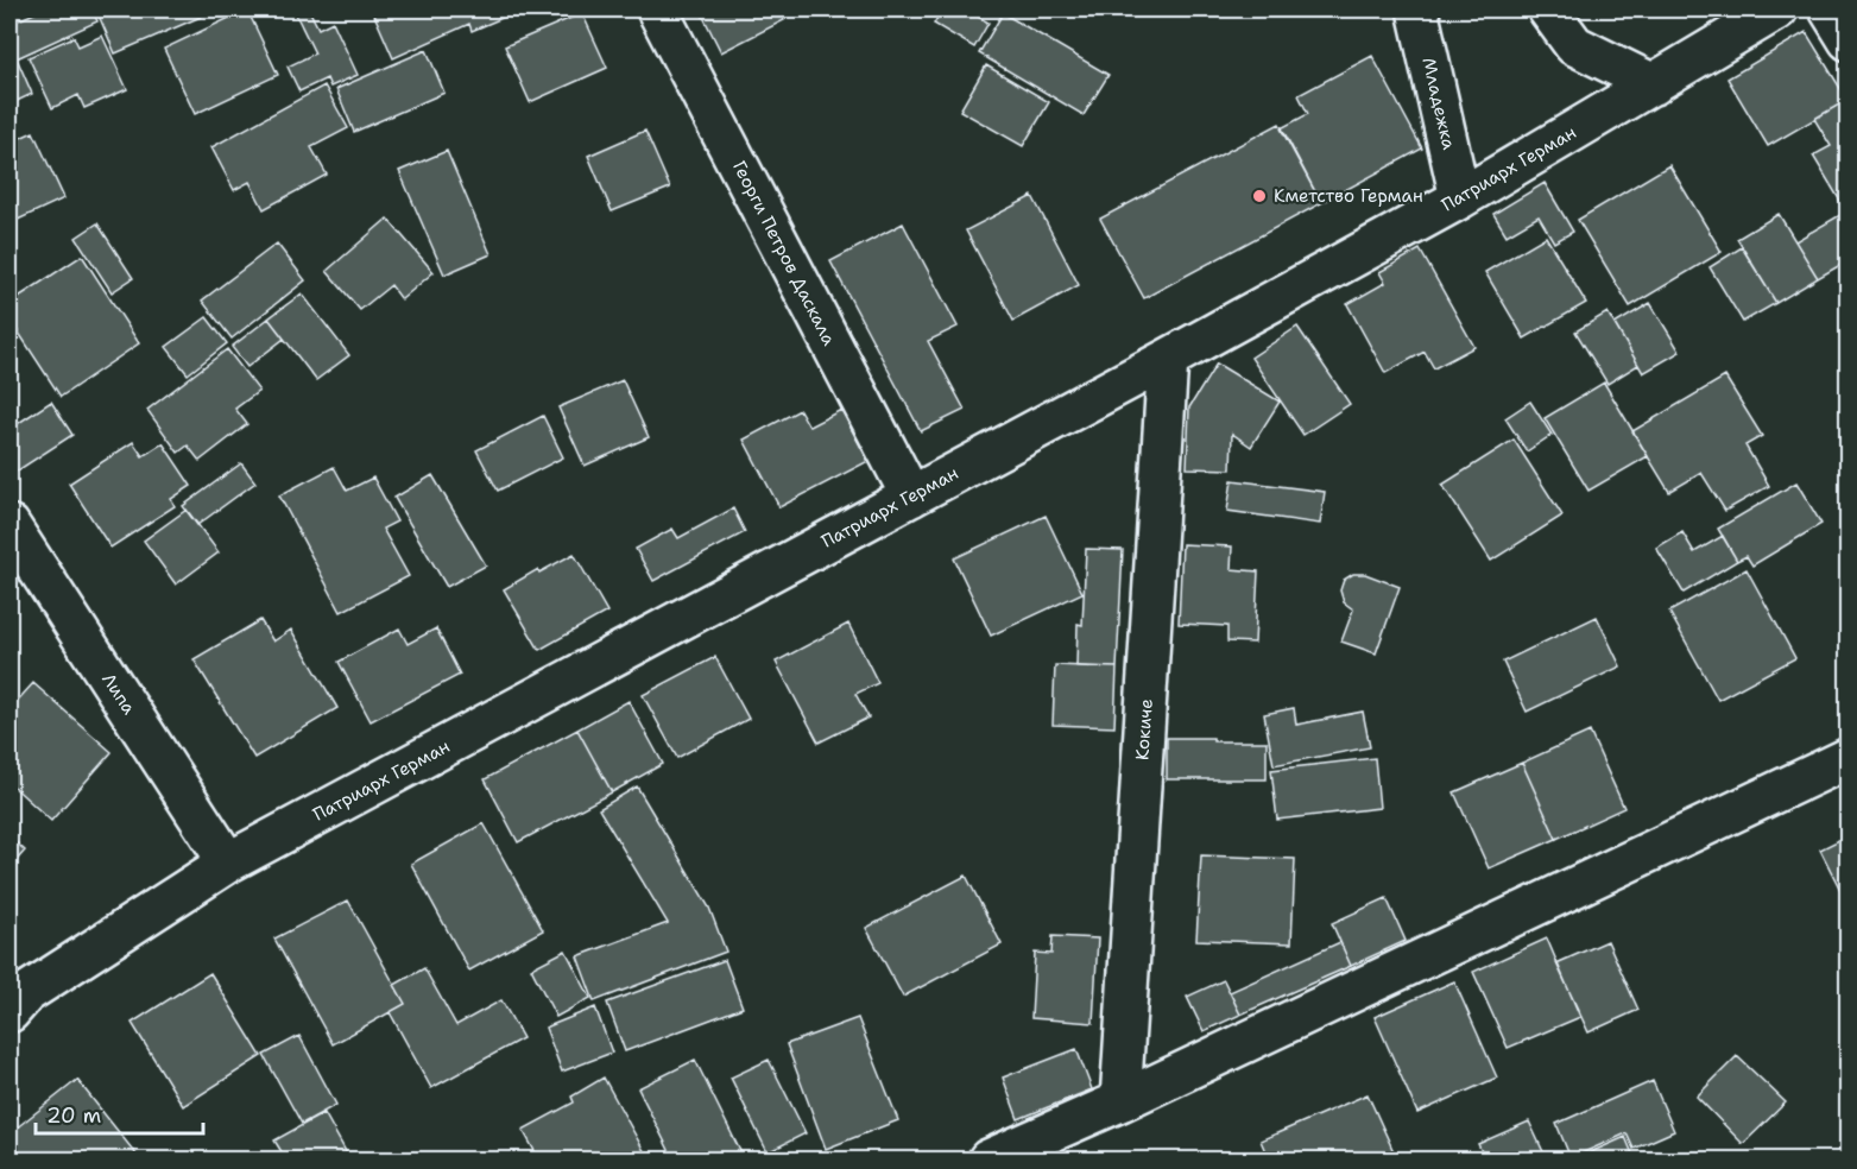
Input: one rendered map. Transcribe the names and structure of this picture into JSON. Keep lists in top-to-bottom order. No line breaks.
{"streets":{"street":["Младежка","Патриарх Герман","Георги Петров Даскала","Липа","Кокиче"]},"crossings":[["Младежка","Патриарх Герман"],["Патриарх Герман","Георги Петров Даскала"],["Патриарх Герман","Липа"],["Патриарх Герман","Кокиче"]],"places":["Кметство Герман"],"scale_bar":"20 m"}
